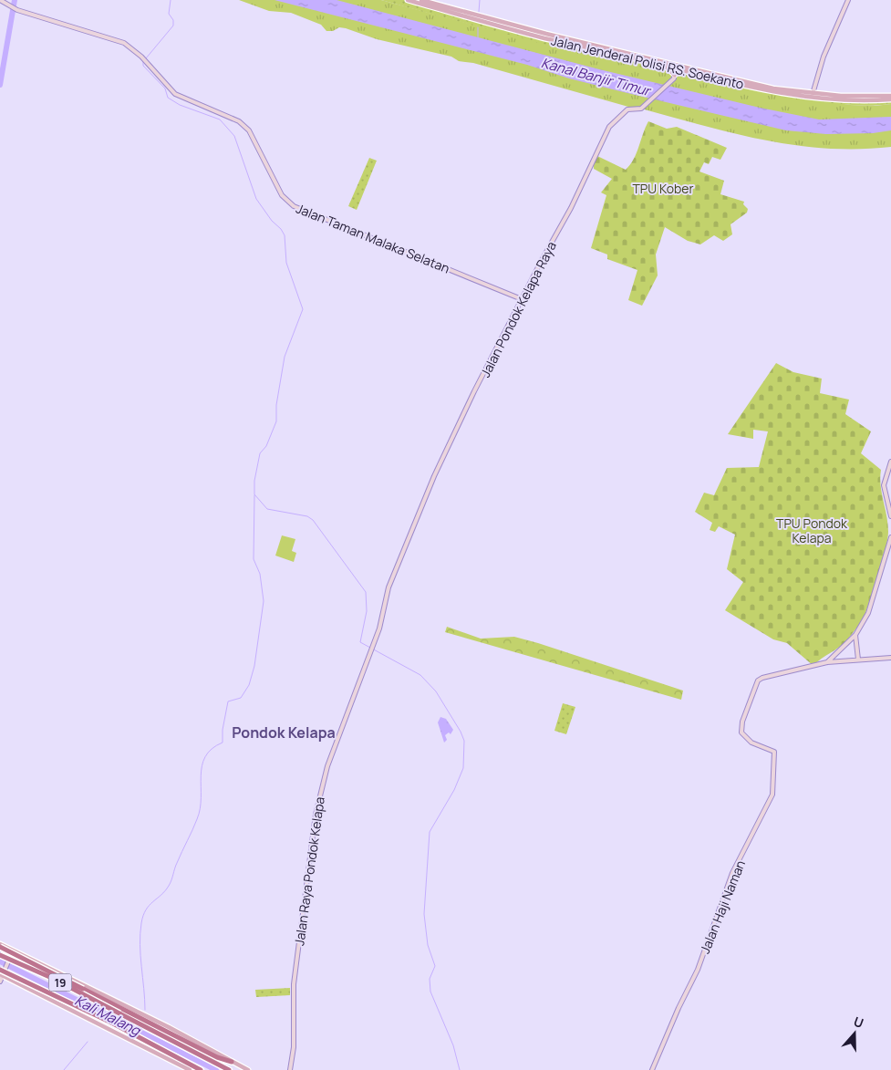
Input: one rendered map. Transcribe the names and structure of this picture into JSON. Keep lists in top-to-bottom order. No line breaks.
{"streets":{"highway":["19"],"main road":["Jalan Jenderal Polisi RS. Soekanto"],"street":["Jalan Taman Malaka Selatan","Jalan Pondok Kelapa Raya","Jalan Raya Pondok Kelapa","Jalan Haji Naman"]},"crossings":[["Jalan Taman Malaka Selatan","Jalan Pondok Kelapa Raya"],["Jalan Pondok Kelapa Raya","Jalan Raya Pondok Kelapa"]],"districts":["Pondok Kelapa"],"water":["Kanal Banjir Timur","Kali Malang"],"parks":["TPU Kober","TPU Pondok Kelapa"],"north":"top"}
